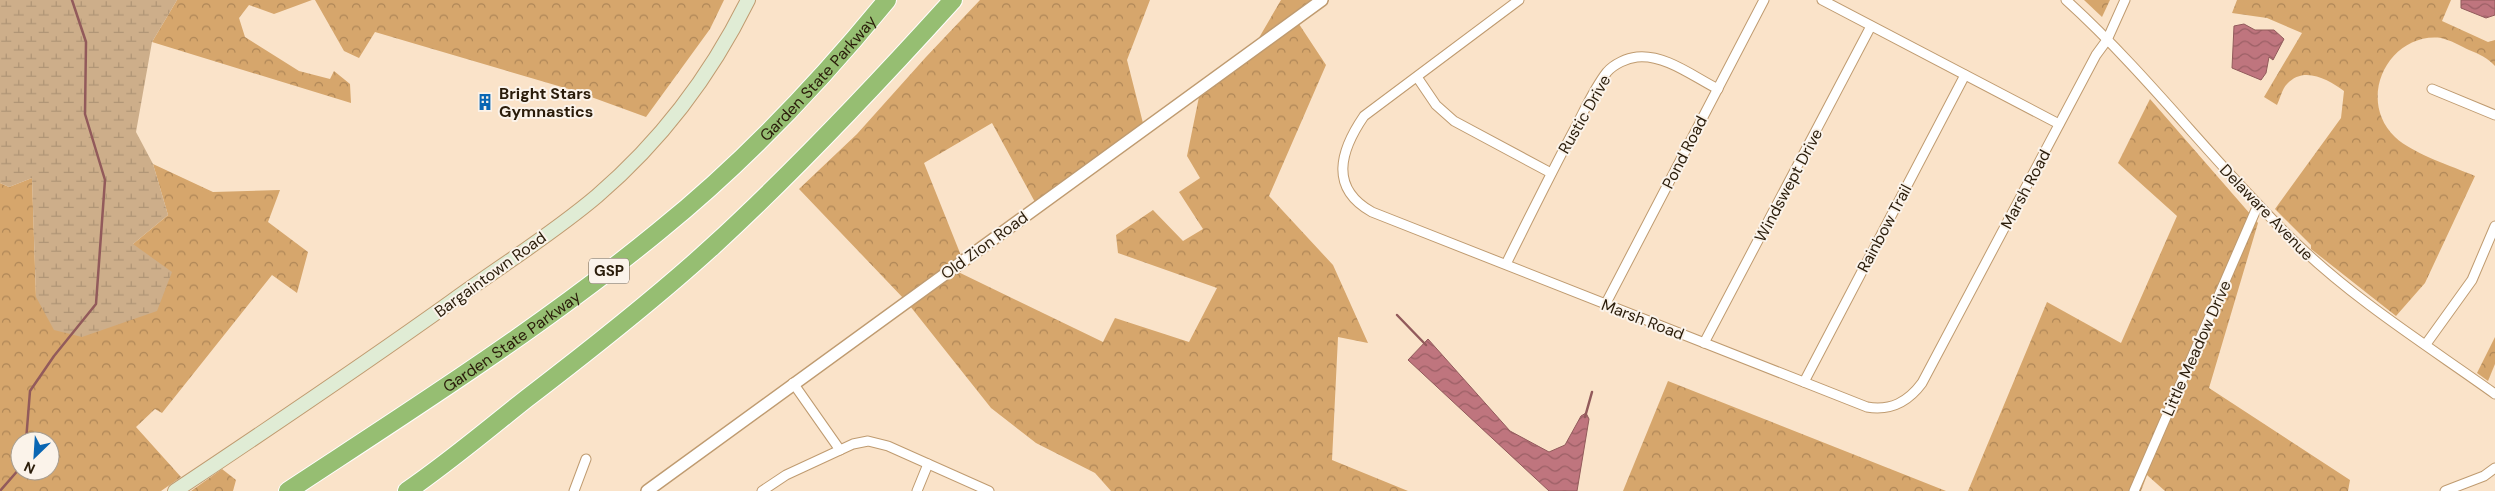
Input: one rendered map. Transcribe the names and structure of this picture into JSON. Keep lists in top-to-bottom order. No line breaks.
{"streets":{"highway":["Garden State Parkway","GSP"],"main road":["Bargaintown Road"],"street":["Rustic Drive","Pond Road","Windswept Drive","Marsh Road","Delaware Avenue","Rainbow Trail","Old Zion Road","Little Meadow Drive"]},"crossings":[["Rustic Drive","Pond Road"],["Rustic Drive","Marsh Road"],["Pond Road","Marsh Road"],["Windswept Drive","Marsh Road"],["Marsh Road","Delaware Avenue"],["Marsh Road","Rainbow Trail"],["Delaware Avenue","Little Meadow Drive"]],"places":{"building":["Bright Stars Gymnastics"]},"north":"bottom left"}
